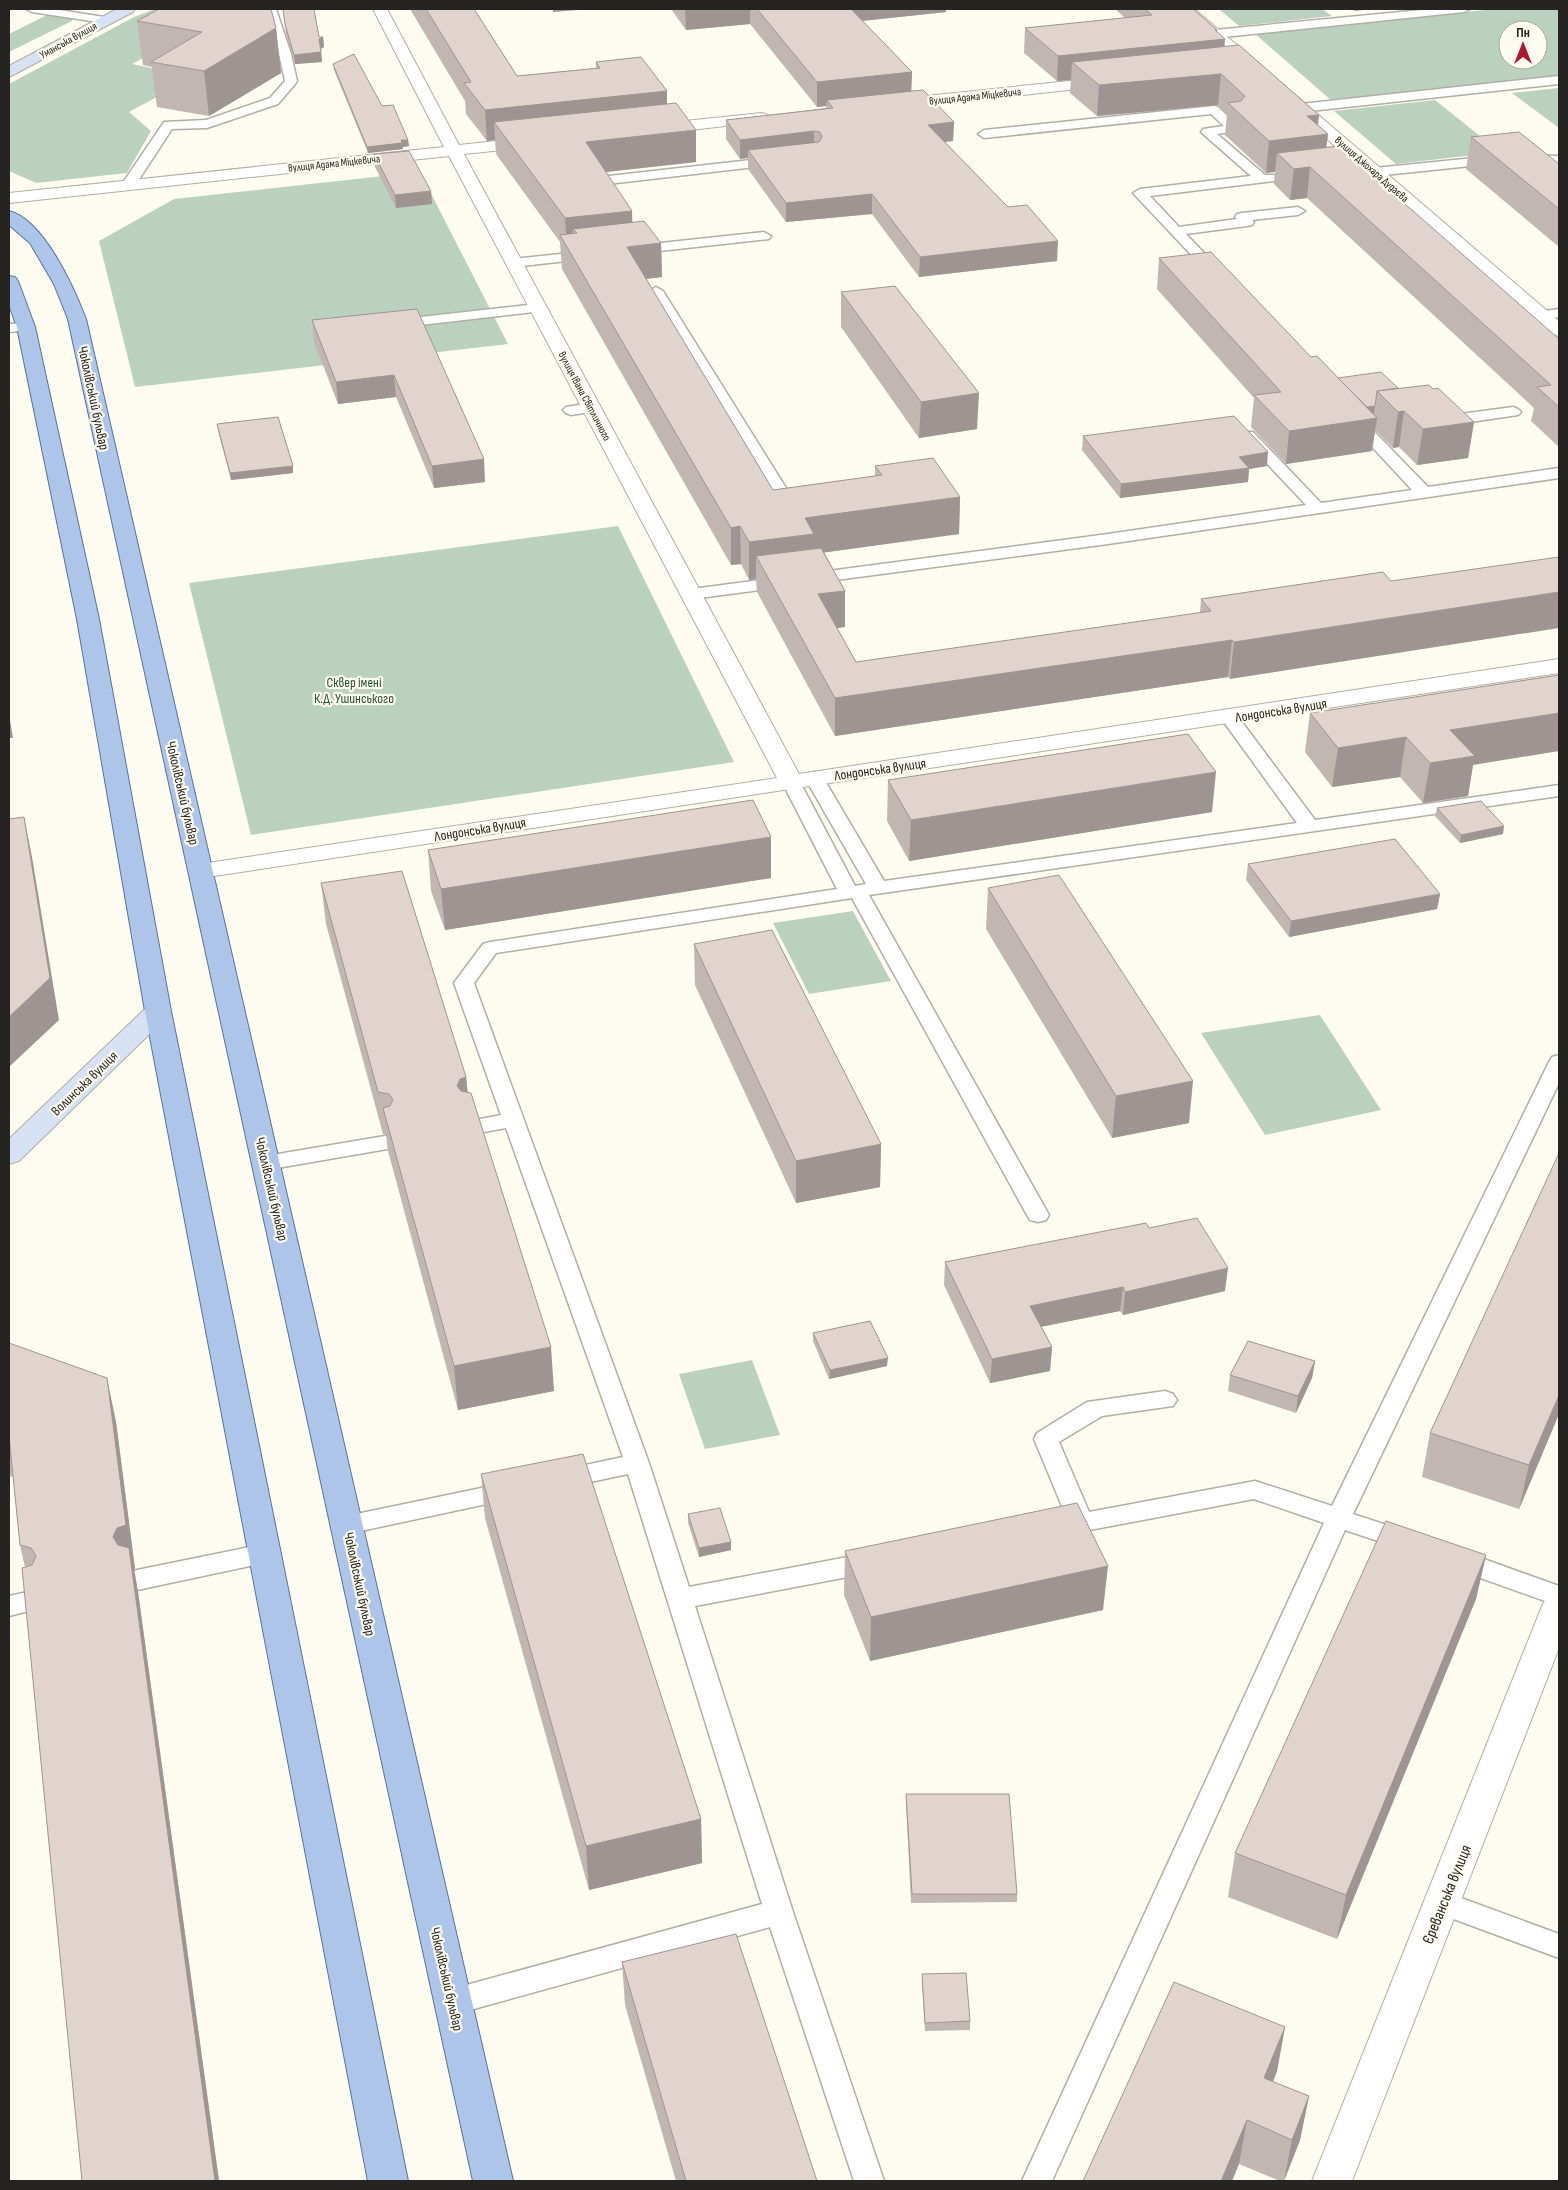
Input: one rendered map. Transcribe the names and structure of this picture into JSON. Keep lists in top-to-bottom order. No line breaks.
{"streets":{"main road":["Чоколівський бульвар"],"street":["Уманська вулиця","вулиця Адама Міцкевича","вулиця Джохара Дудаєва","вулиця Івана Світличного","Лондонська вулиця","Волинська вулиця","Єреванська вулиця"]},"crossings":[["вулиця Адама Міцкевича","вулиця Івана Світличного"],["вулиця Адама Міцкевича","Чоколівський бульвар"],["вулиця Івана Світличного","Лондонська вулиця"],["Чоколівський бульвар","Лондонська вулиця"]],"parks":["Сквер імені К.Д. Ушинського"],"north":"top"}
